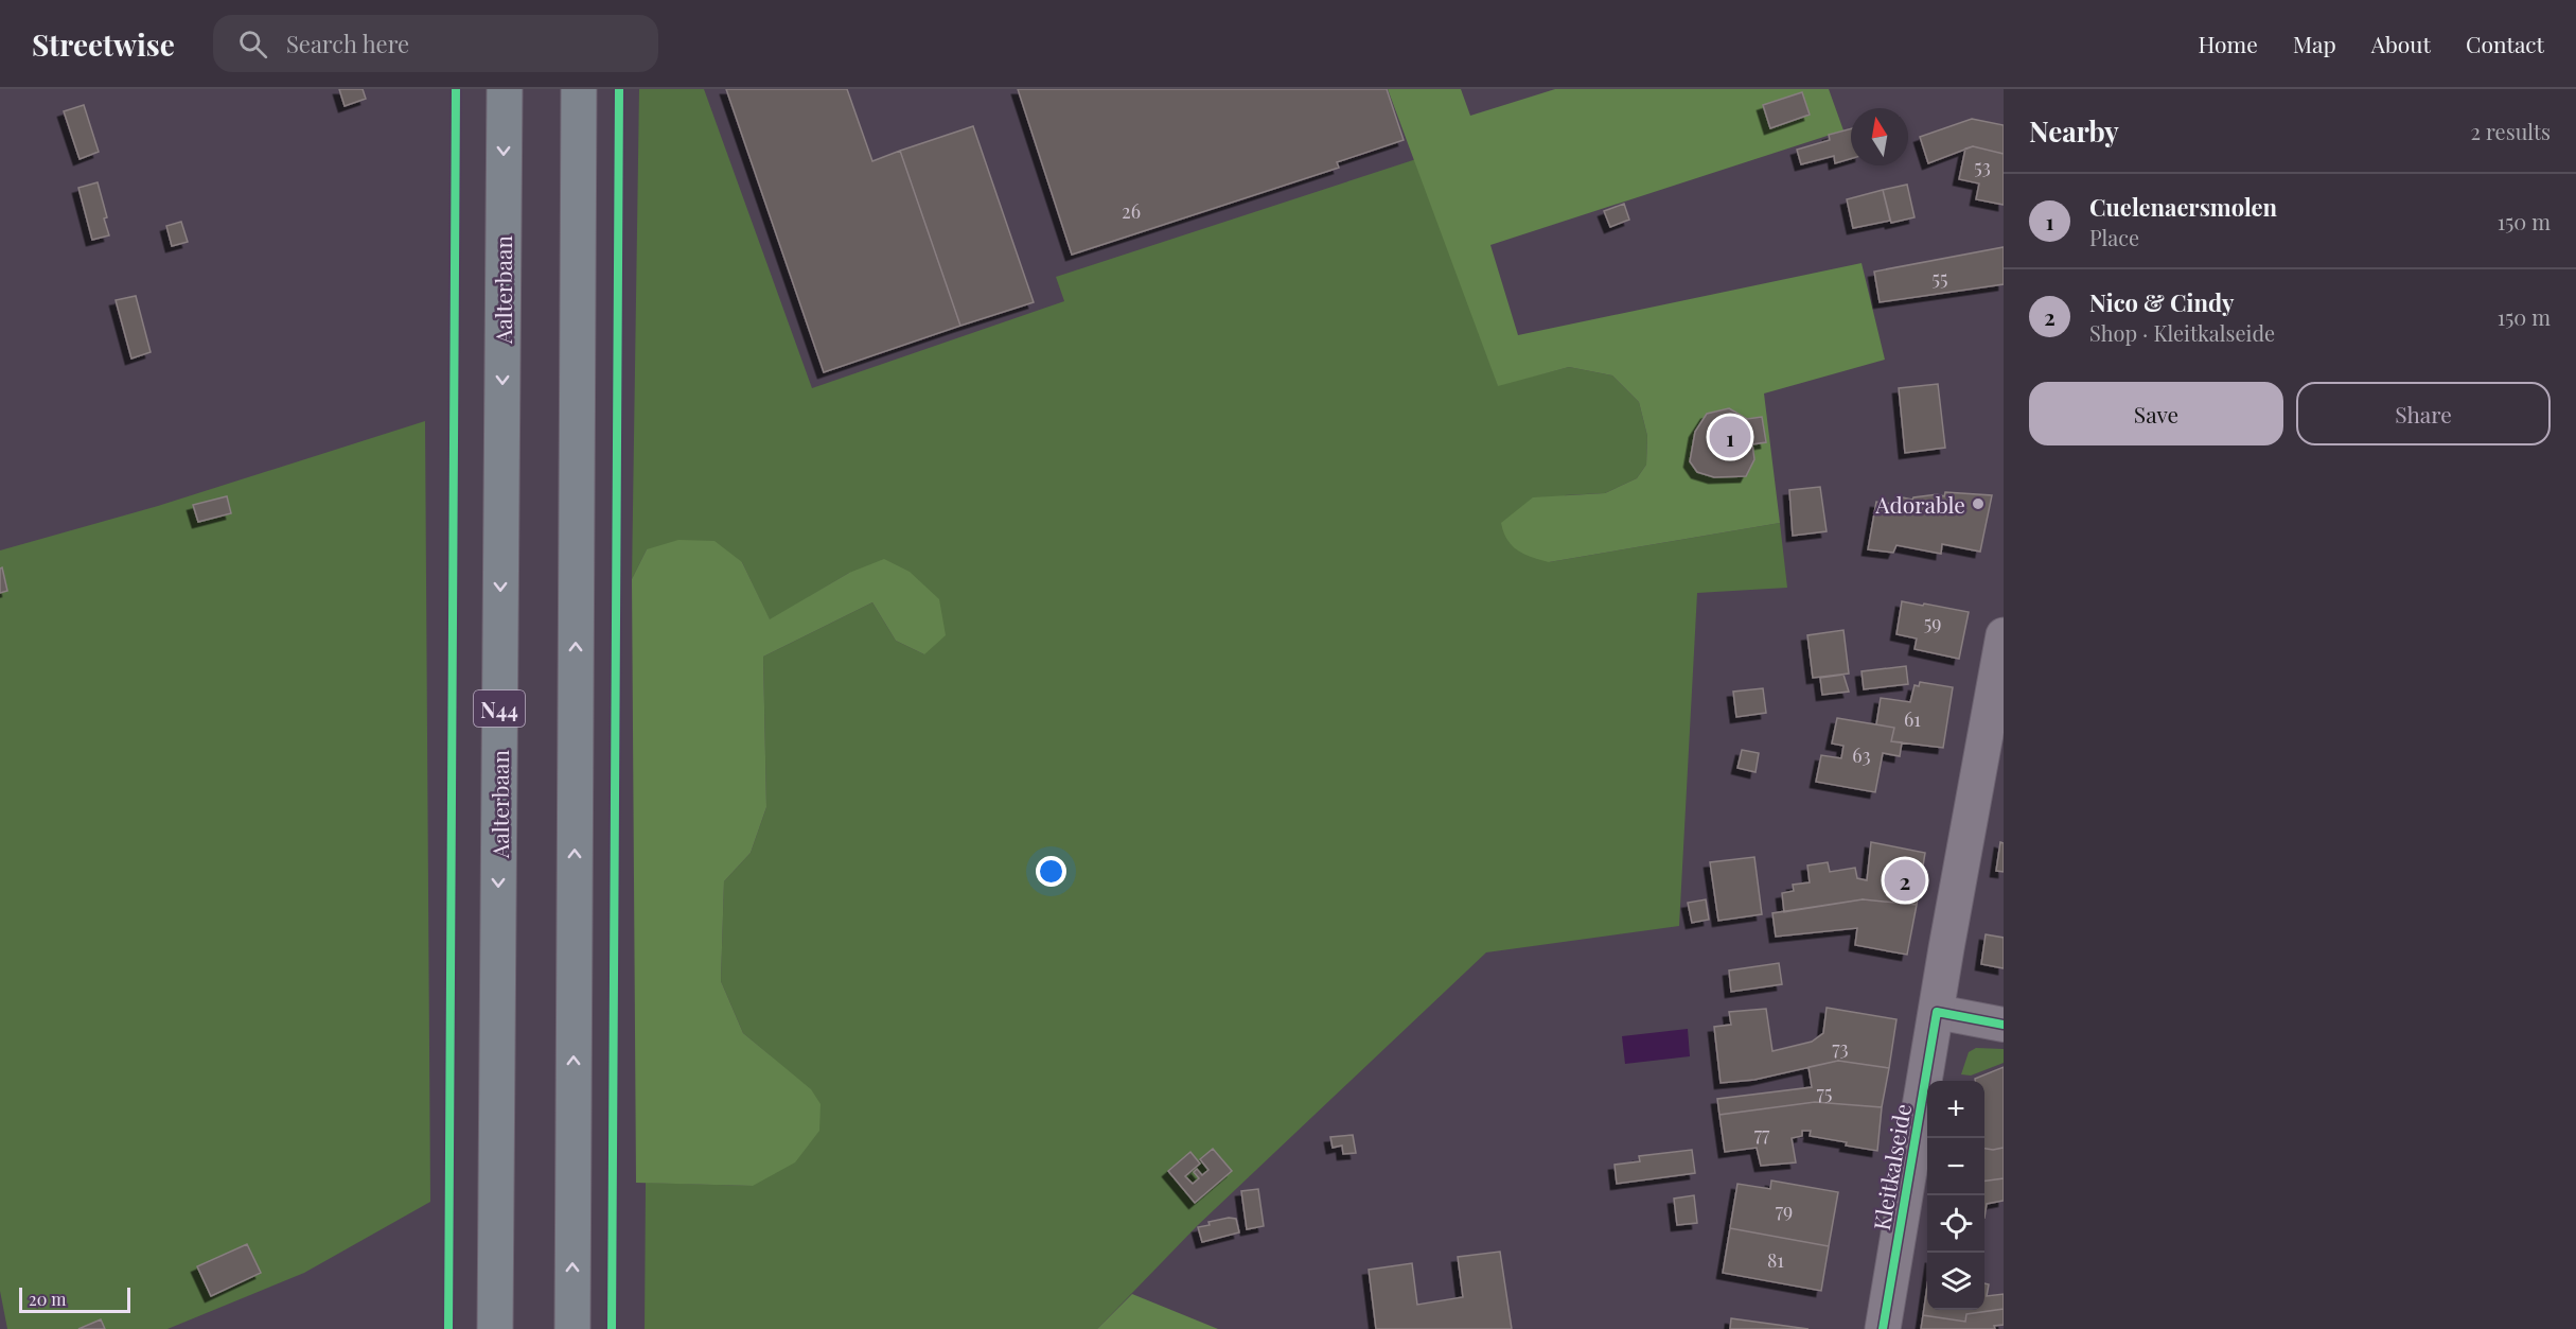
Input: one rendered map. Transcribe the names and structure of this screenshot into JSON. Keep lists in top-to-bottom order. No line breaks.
{"streets":{"highway":["Aalterbaan","N44"],"street":["Kleitkalseide"]},"places":["Adorable"],"house_numbers":["53","26","55","59","61","63","73","75","77","79","81"],"scale_bar":"20 m","north":"top","page":{"header":"Streetwise","search":"Search here","nav":["Home","Map","About","Contact"],"heading":["Nearby","2 results"],"list":[{"mark":"1","name":"Cuelenaersmolen","note":"Place","value":"150 m"},{"mark":"2","name":"Nico & Cindy","note":"Shop · Kleitkalseide","value":"150 m"}],"buttons":["Save","Share"],"pins":["1","2"],"map_buttons":["+","−"],"scale":"20 m"}}
